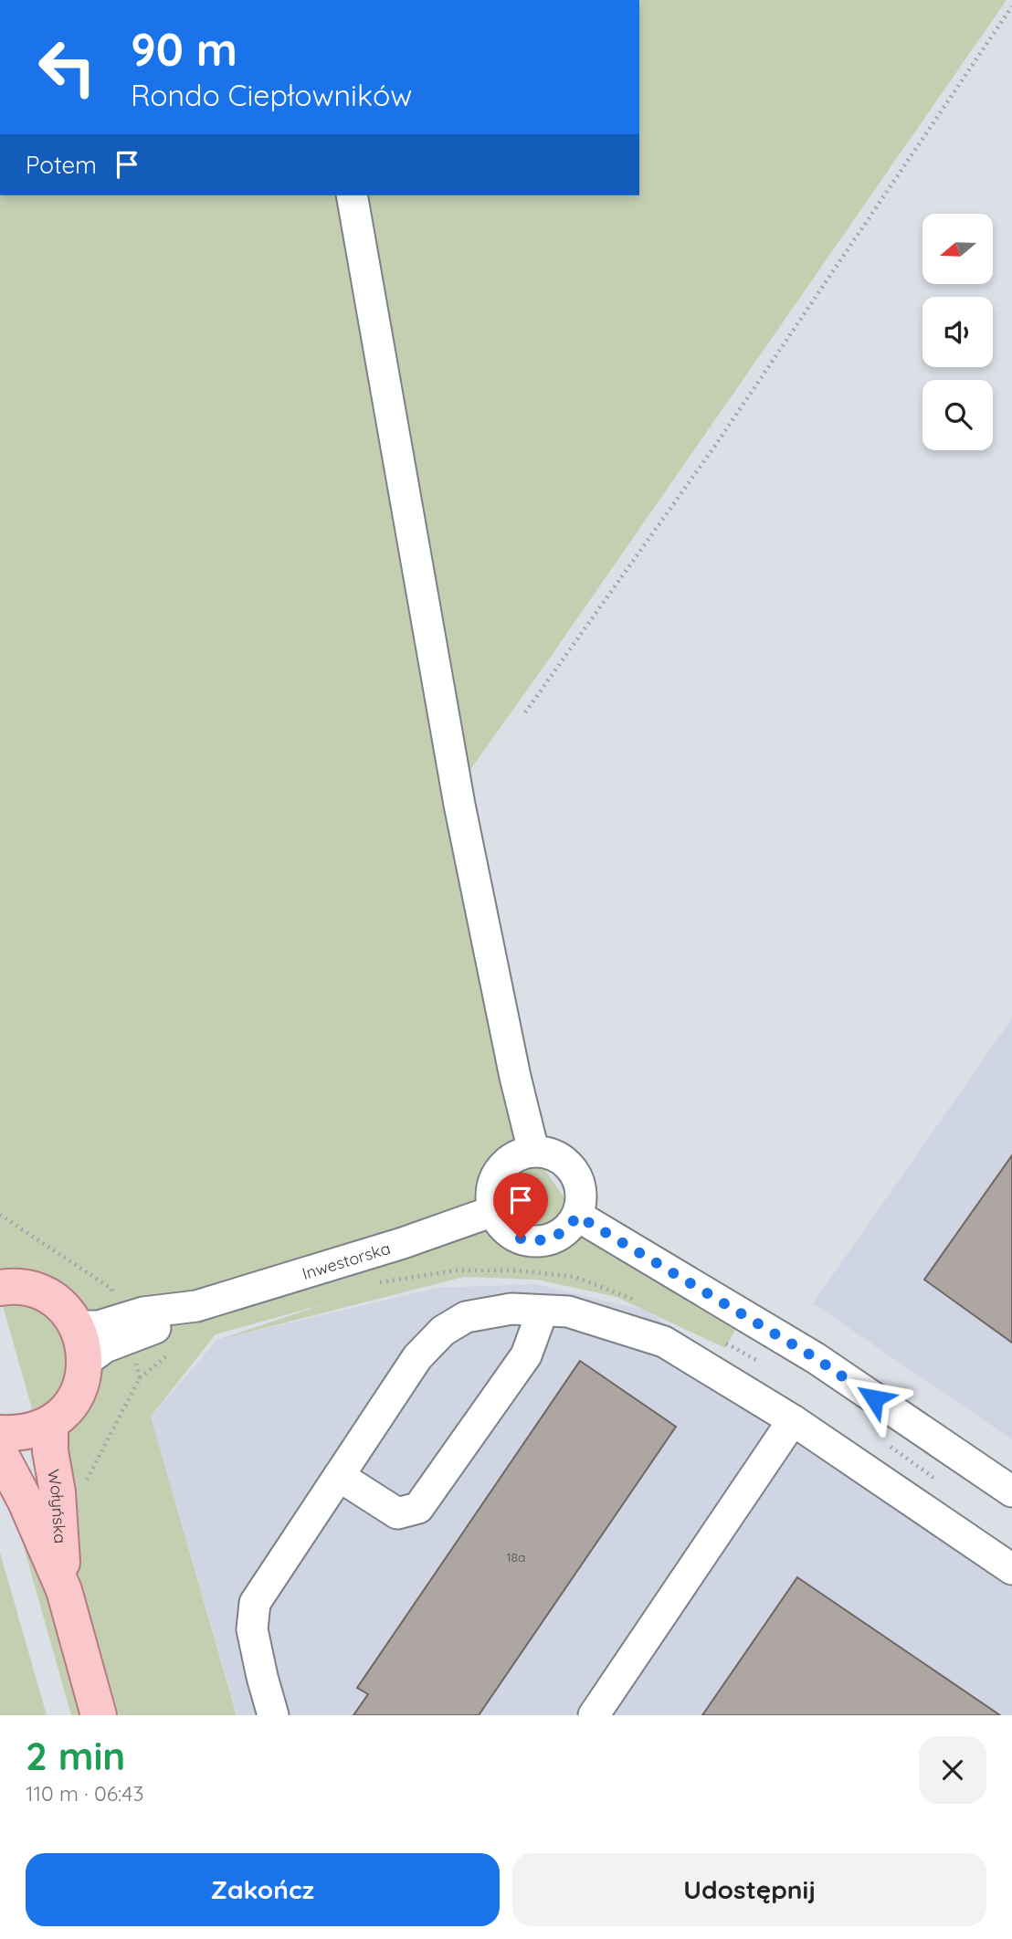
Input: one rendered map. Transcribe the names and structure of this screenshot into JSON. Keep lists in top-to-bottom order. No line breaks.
{"streets":{"main road":["Wołyńska"],"street":["Inwestorska"]},"house_numbers":["18a"],"north":"left","page":{"turn":["90 m","Rondo Ciepłowników"],"then":"Potem","heading":["2 min","110 m · 06:43"],"buttons":["Zakończ","Udostępnij"]}}
